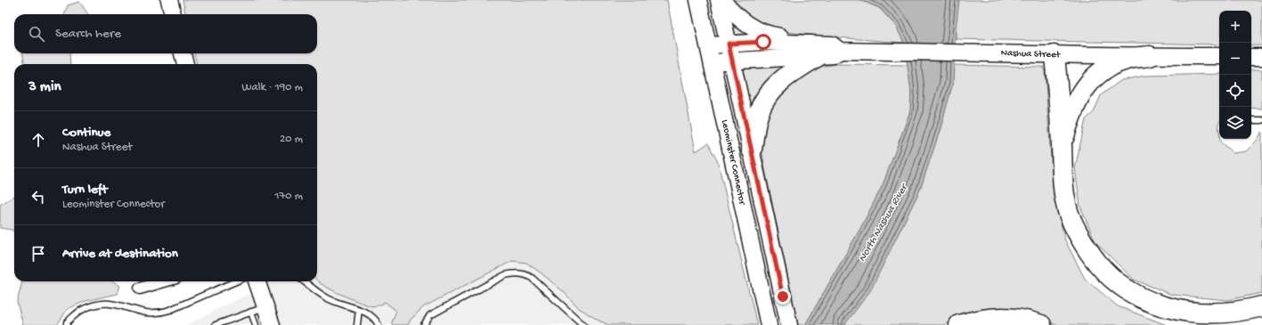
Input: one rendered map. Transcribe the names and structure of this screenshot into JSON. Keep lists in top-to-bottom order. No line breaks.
{"streets":{"main road":["Nashua Street","Leominster Connector"]},"crossings":[["Nashua Street","Leominster Connector"]],"water":["North Nashua River"],"page":{"map_buttons":["+","−"],"search":"Search here","heading":["3 min","Walk · 190 m"],"list":[["Continue","Nashua Street","20 m"],["Turn left","Leominster Connector","170 m"],"Arrive at destination"]}}
